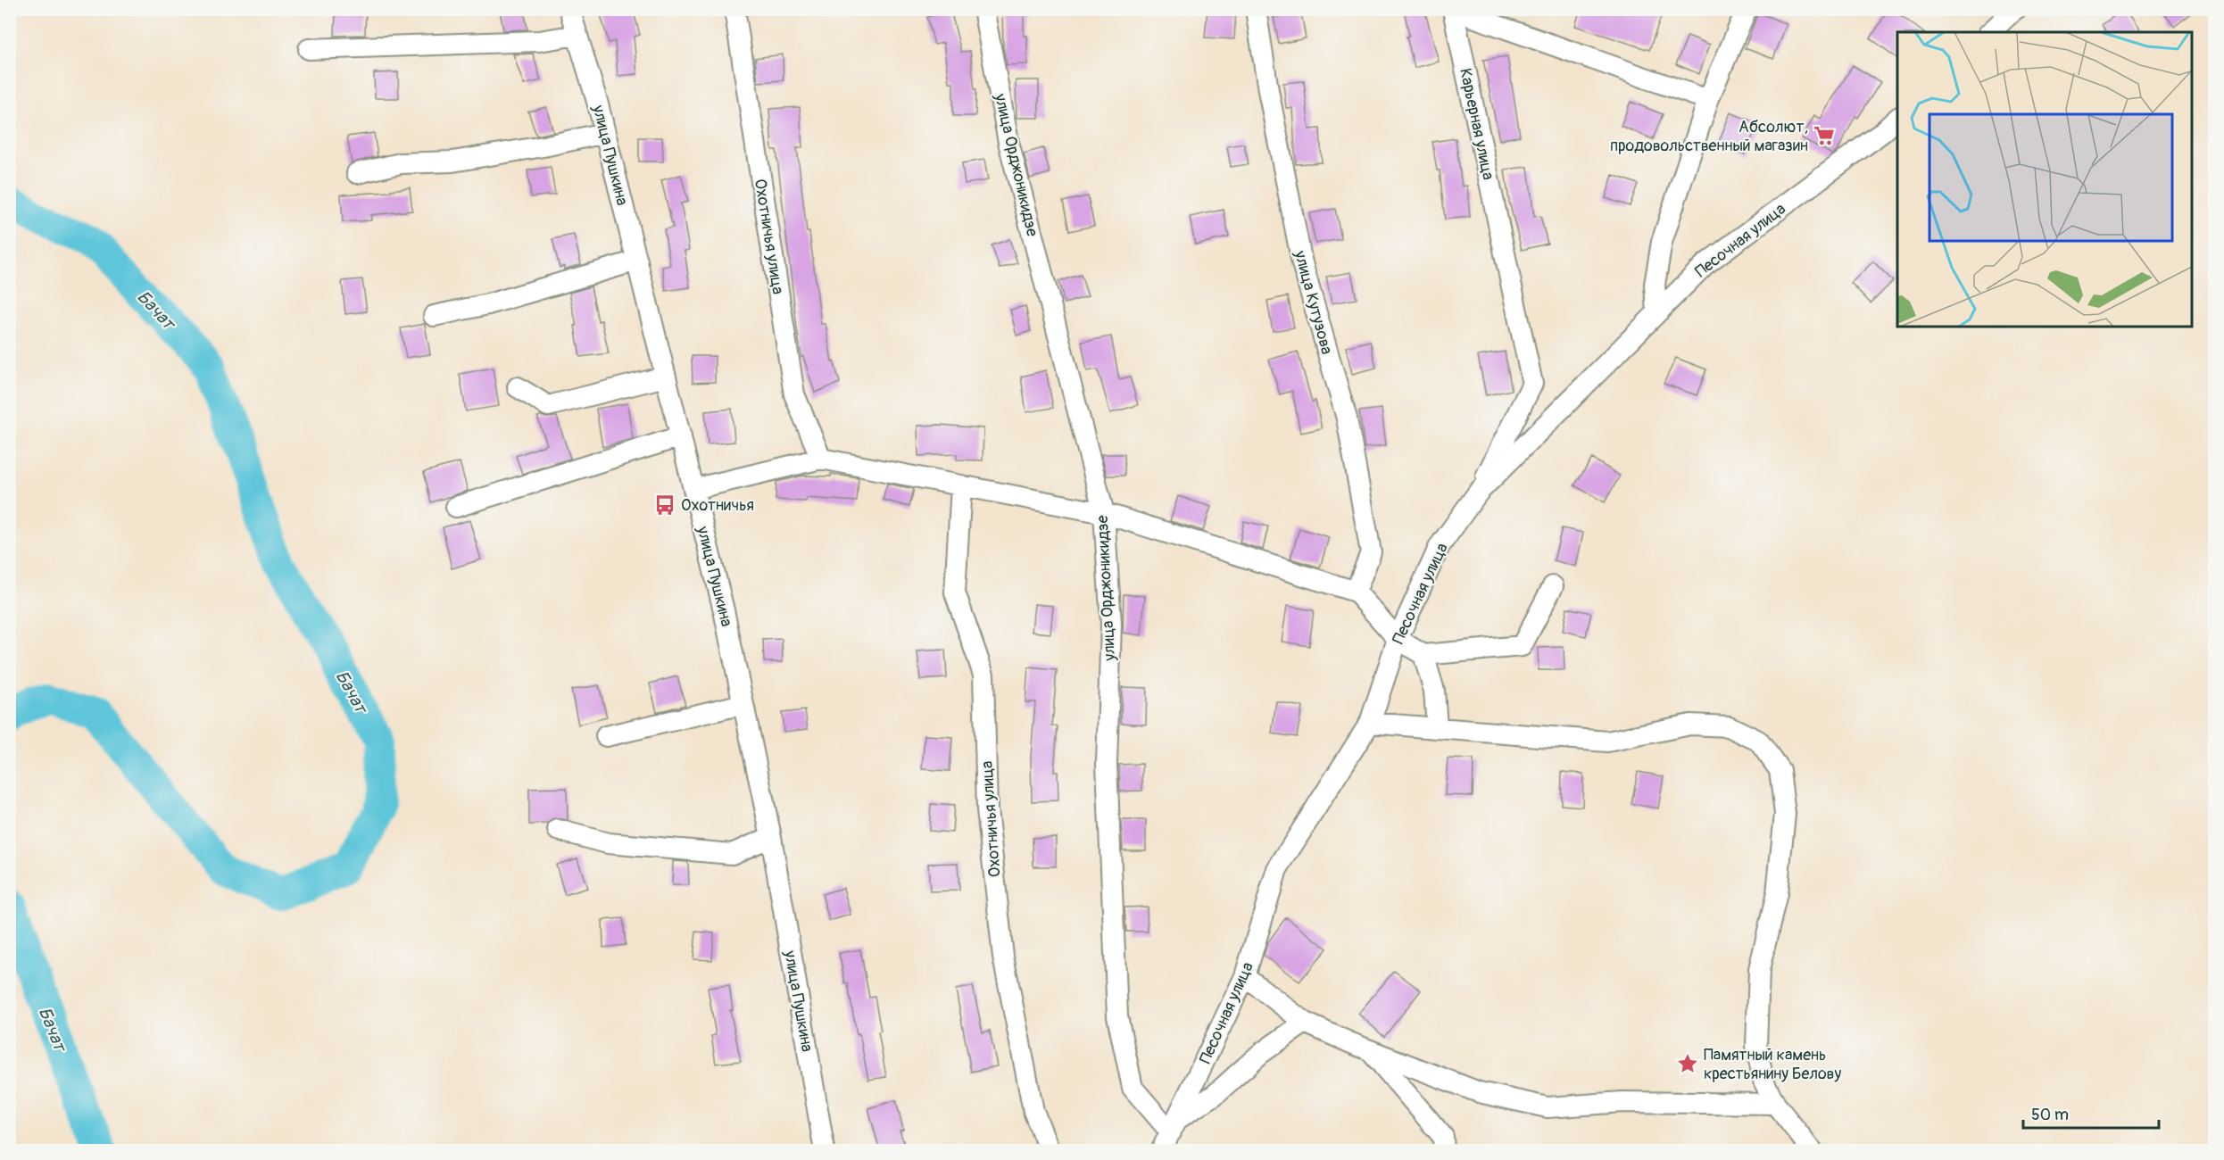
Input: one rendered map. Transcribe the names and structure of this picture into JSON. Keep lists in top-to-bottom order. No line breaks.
{"streets":{"street":["Карьерная улица","улица Пушкина","улица Орджоникидзе","Охотничья улица","Песочная улица","улица Кутузова"]},"crossings":[["Карьерная улица","Песочная улица"],["улица Орджоникидзе","Песочная улица"]],"water":["Бачат"],"places":{"supermarket":["Абсолют, продовольственный магазин"],"bus stop":["Охотничья"],"place":["Памятный камень крестьянину Белову"]},"scale_bar":"50 m"}
